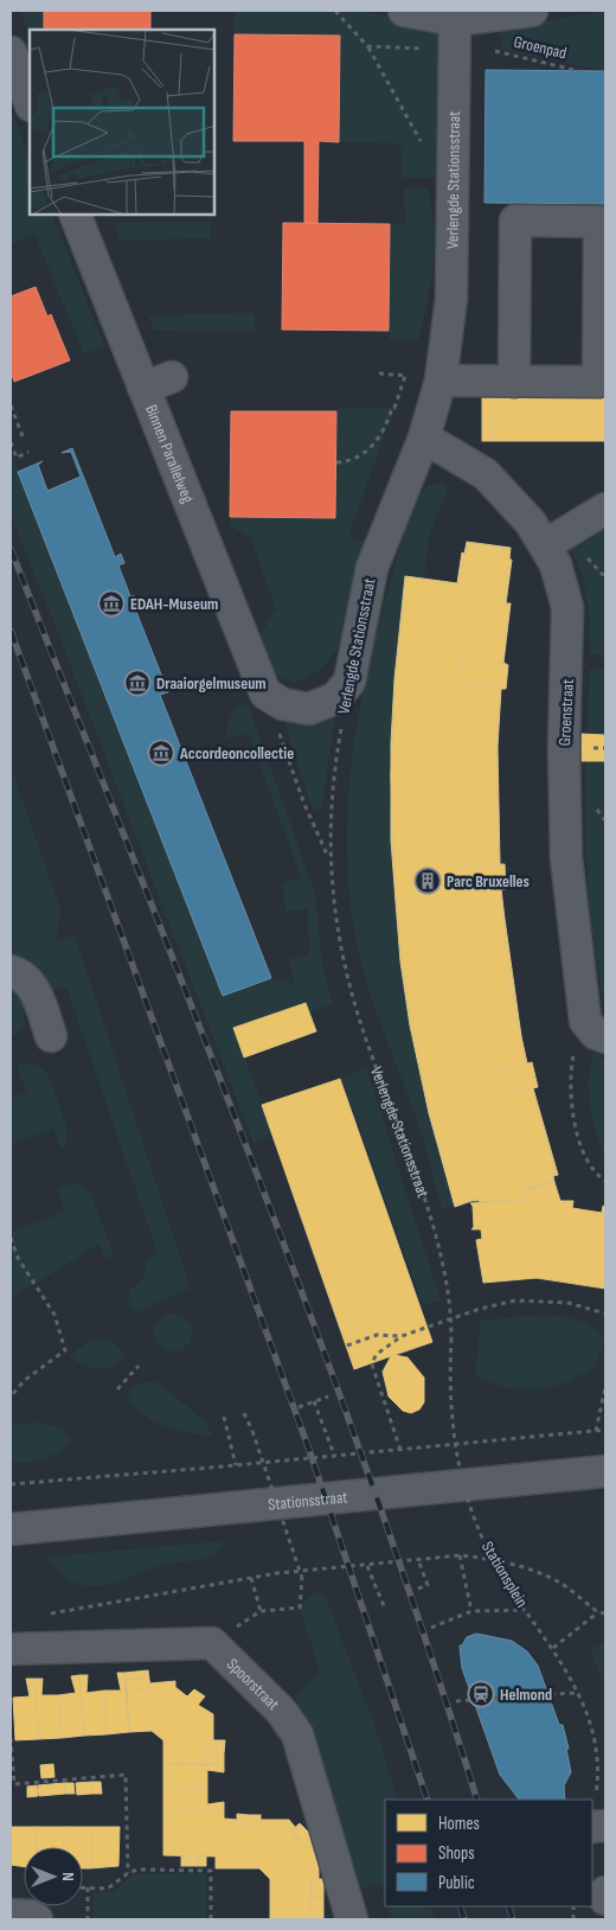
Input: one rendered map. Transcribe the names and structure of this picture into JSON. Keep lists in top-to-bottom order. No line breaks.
{"streets":{"street":["Verlengde Stationsstraat","Binnen Parallelweg","Groenstraat","Stationsstraat","Spoorstraat"],"path":["Groenpad","Stationsplein"]},"crossings":[["Verlengde Stationsstraat","Groenstraat"],["Verlengde Stationsstraat","Stationsplein"]],"places":{"museum":["EDAH-Museum","Draaiorgelmuseum","Accordeoncollectie"],"building":["Parc Bruxelles"],"station":["Helmond"]},"legend":["Homes","Shops","Public"],"north":"right"}
